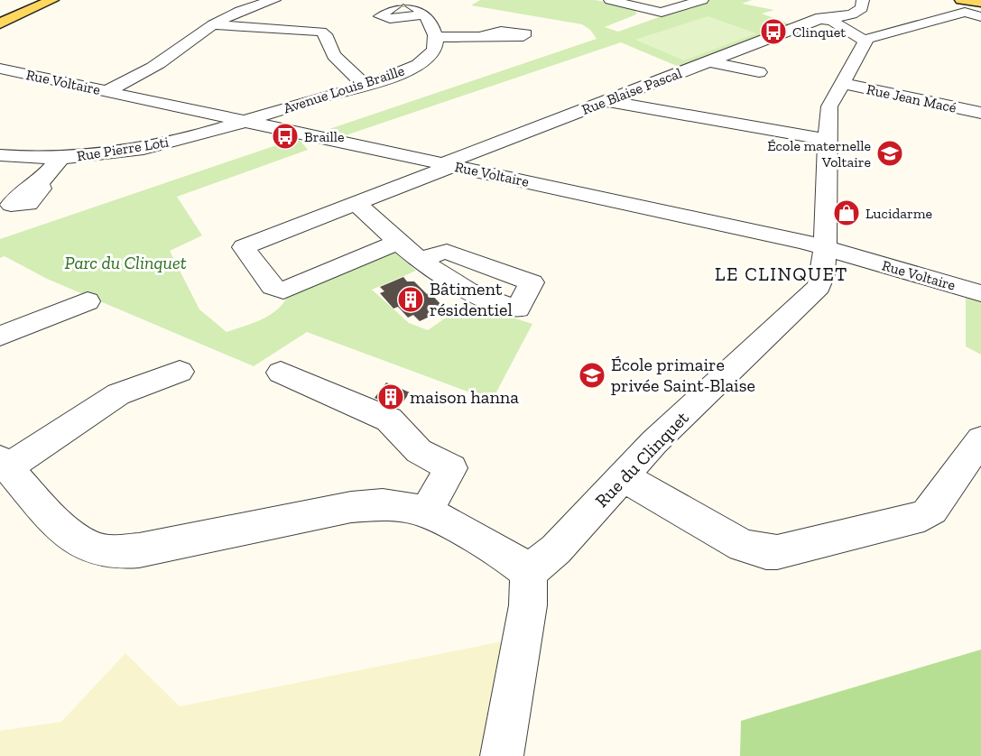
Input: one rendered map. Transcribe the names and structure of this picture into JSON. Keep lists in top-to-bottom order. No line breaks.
{"streets":{"street":["Rue Voltaire","Avenue Louis Braille","Rue Blaise Pascal","Rue Jean Macé","Rue Pierre Loti","Rue du Clinquet"]},"crossings":[["Rue Voltaire","Avenue Louis Braille"],["Rue Voltaire","Rue Blaise Pascal"],["Rue Voltaire","Rue Pierre Loti"],["Rue Voltaire","Rue du Clinquet"],["Avenue Louis Braille","Rue Pierre Loti"],["Rue Jean Macé","Rue du Clinquet"]],"districts":["LE CLINQUET"],"parks":["Parc du Clinquet"],"places":{"bus stop":["Clinquet","Braille"],"school or university":["École maternelle Voltaire","École primaire privée Saint-Blaise"],"shop":["Lucidarme"],"building":["Bâtiment résidentiel","maison hanna"]}}
